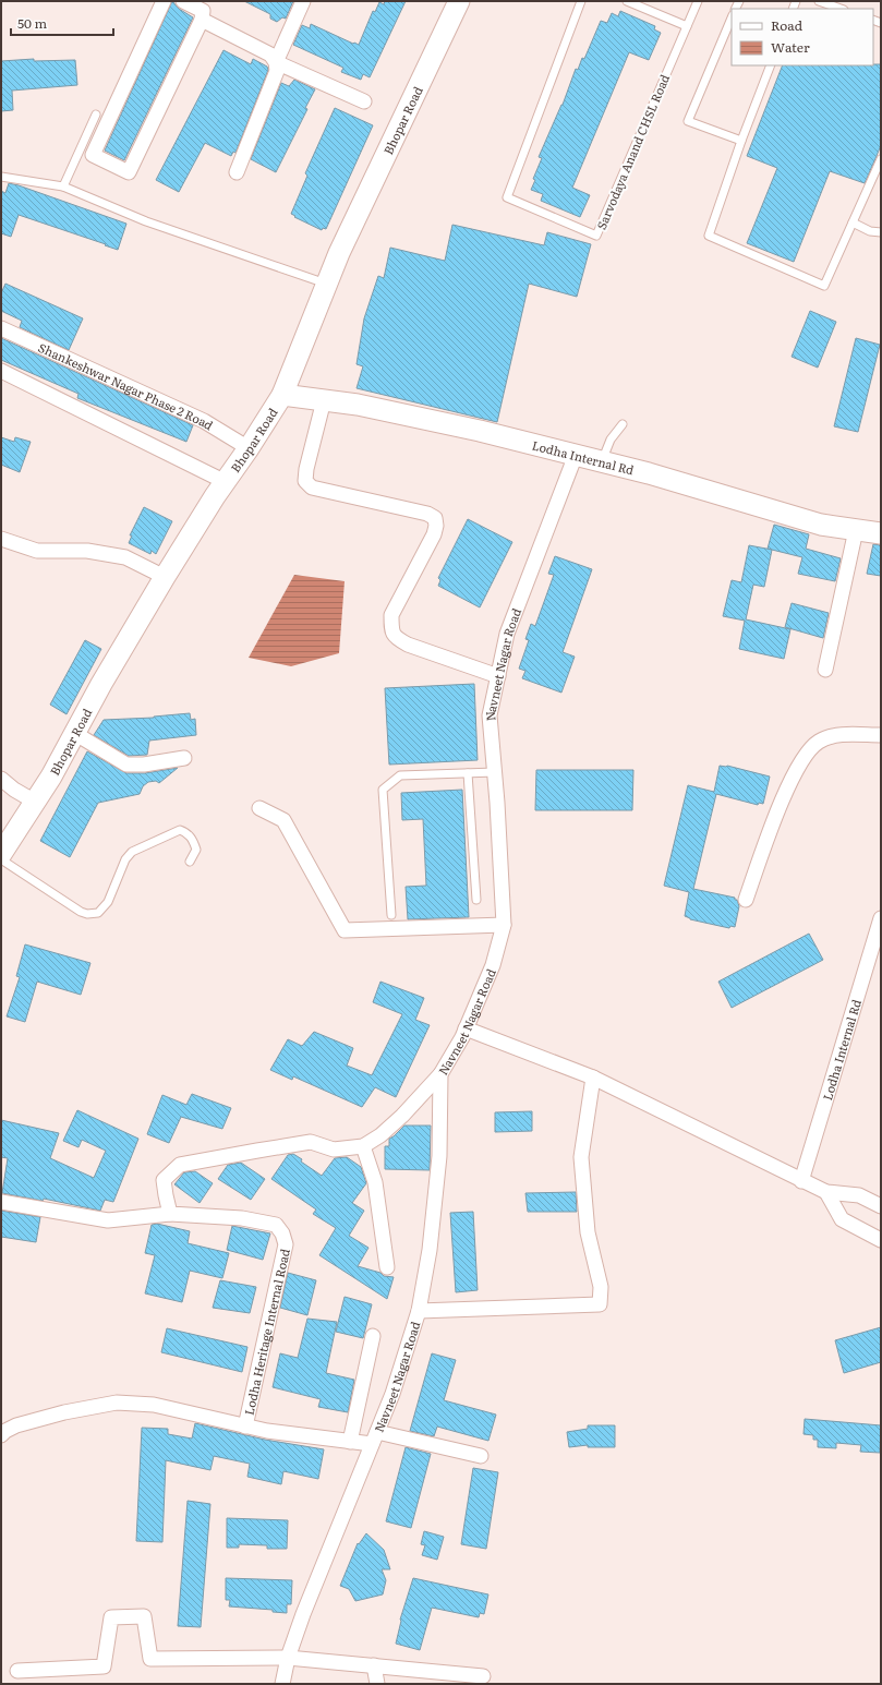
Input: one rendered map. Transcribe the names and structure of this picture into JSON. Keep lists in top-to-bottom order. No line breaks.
{"streets":{"street":["Bhopar Road","Shankeshwar Nagar Phase 2 Road","Lodha Internal Rd","Navneet Nagar Road","Lodha Heritage Internal Road"],"lane":["Sarvodaya Anand CHSL Road"]},"crossings":[["Bhopar Road","Shankeshwar Nagar Phase 2 Road"],["Bhopar Road","Lodha Internal Rd"],["Lodha Internal Rd","Navneet Nagar Road"],["Navneet Nagar Road","Lodha Heritage Internal Road"]],"legend":["Road","Water"],"scale_bar":"50 m"}
